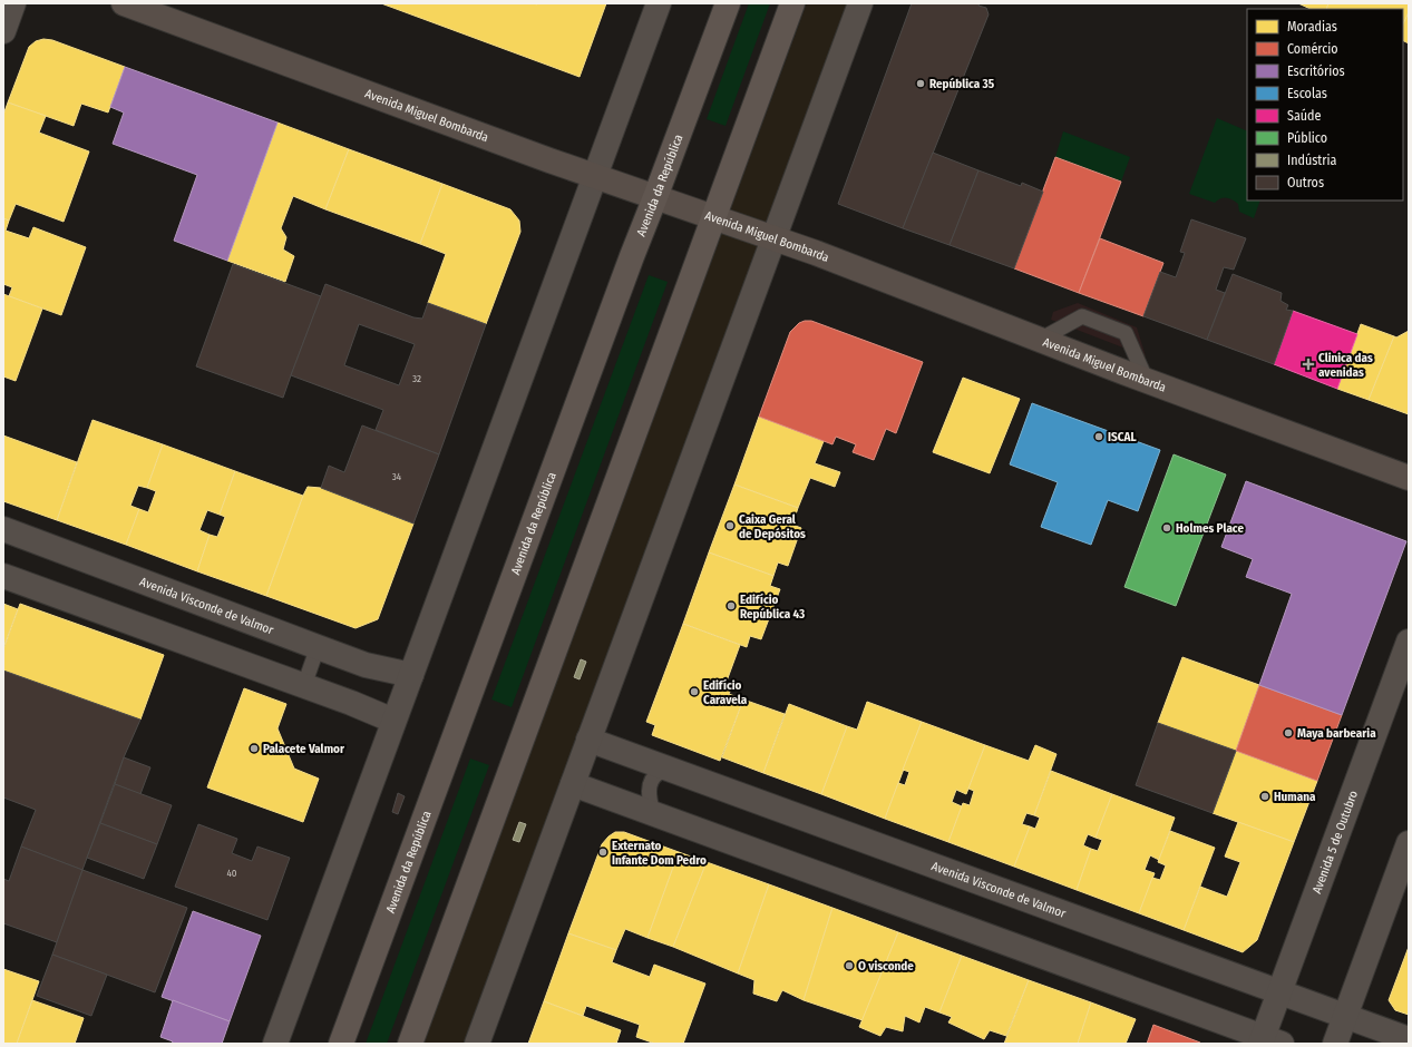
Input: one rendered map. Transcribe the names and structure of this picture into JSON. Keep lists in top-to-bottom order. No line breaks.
{"streets":{"main road":["Avenida da República"],"street":["Avenida Miguel Bombarda","Avenida Visconde de Valmor","Avenida 5 de Outubro"]},"crossings":[["Avenida Miguel Bombarda","Avenida da República"],["Avenida Visconde de Valmor","Avenida 5 de Outubro"]],"places":{"other":["República 35","ISCAL","Caixa Geral de Depósitos","Holmes Place","Edifício República 43","Edifício Caravela","Maya barbearia","Palacete Valmor","Humana","Externato Infante Dom Pedro","O visconde"],"health":["Clinica das avenidas"]},"house_numbers":["32","34","40"],"legend":["Moradias","Comércio","Escritórios","Escolas","Saúde","Público","Indústria","Outros"]}
